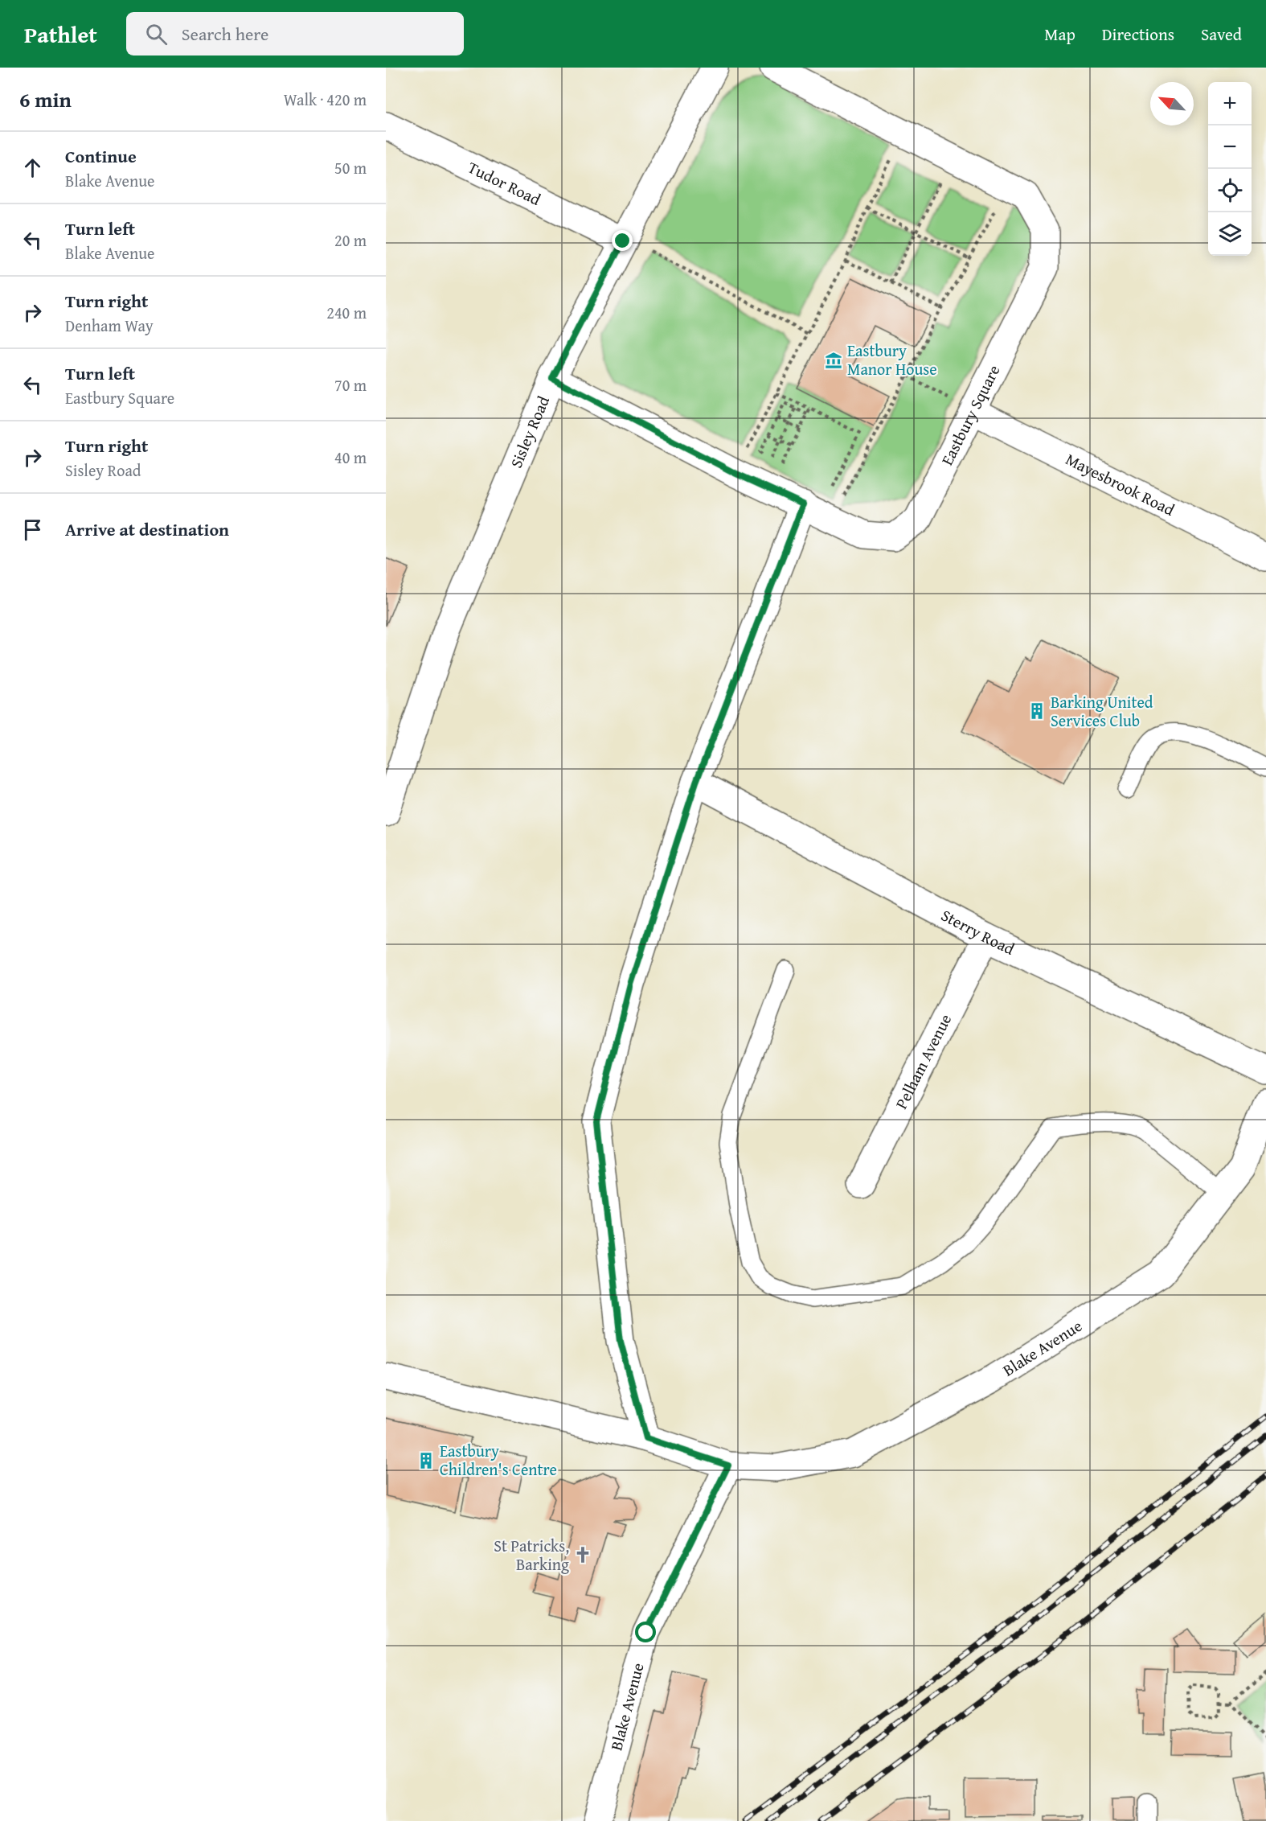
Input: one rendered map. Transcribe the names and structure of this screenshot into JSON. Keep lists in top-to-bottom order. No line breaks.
{"streets":{"street":["Tudor Road","Eastbury Square","Sisley Road","Mayesbrook Road","Sterry Road","Pelham Avenue","Blake Avenue"]},"crossings":[["Tudor Road","Sisley Road"],["Eastbury Square","Sisley Road"],["Eastbury Square","Mayesbrook Road"],["Sterry Road","Pelham Avenue"]],"places":{"museum":["Eastbury Manor House"],"building":["Barking United Services Club","Eastbury Children's Centre"],"church":["St Patricks, Barking"]},"north":"top left","page":{"header":"Pathlet","search":"Search here","nav":["Map","Directions","Saved"],"heading":["6 min","Walk · 420 m"],"map_buttons":["+","−"],"list":[["Continue","Blake Avenue","50 m"],["Turn left","Blake Avenue","20 m"],["Turn right","Denham Way","240 m"],["Turn left","Eastbury Square","70 m"],["Turn right","Sisley Road","40 m"],"Arrive at destination"]}}
